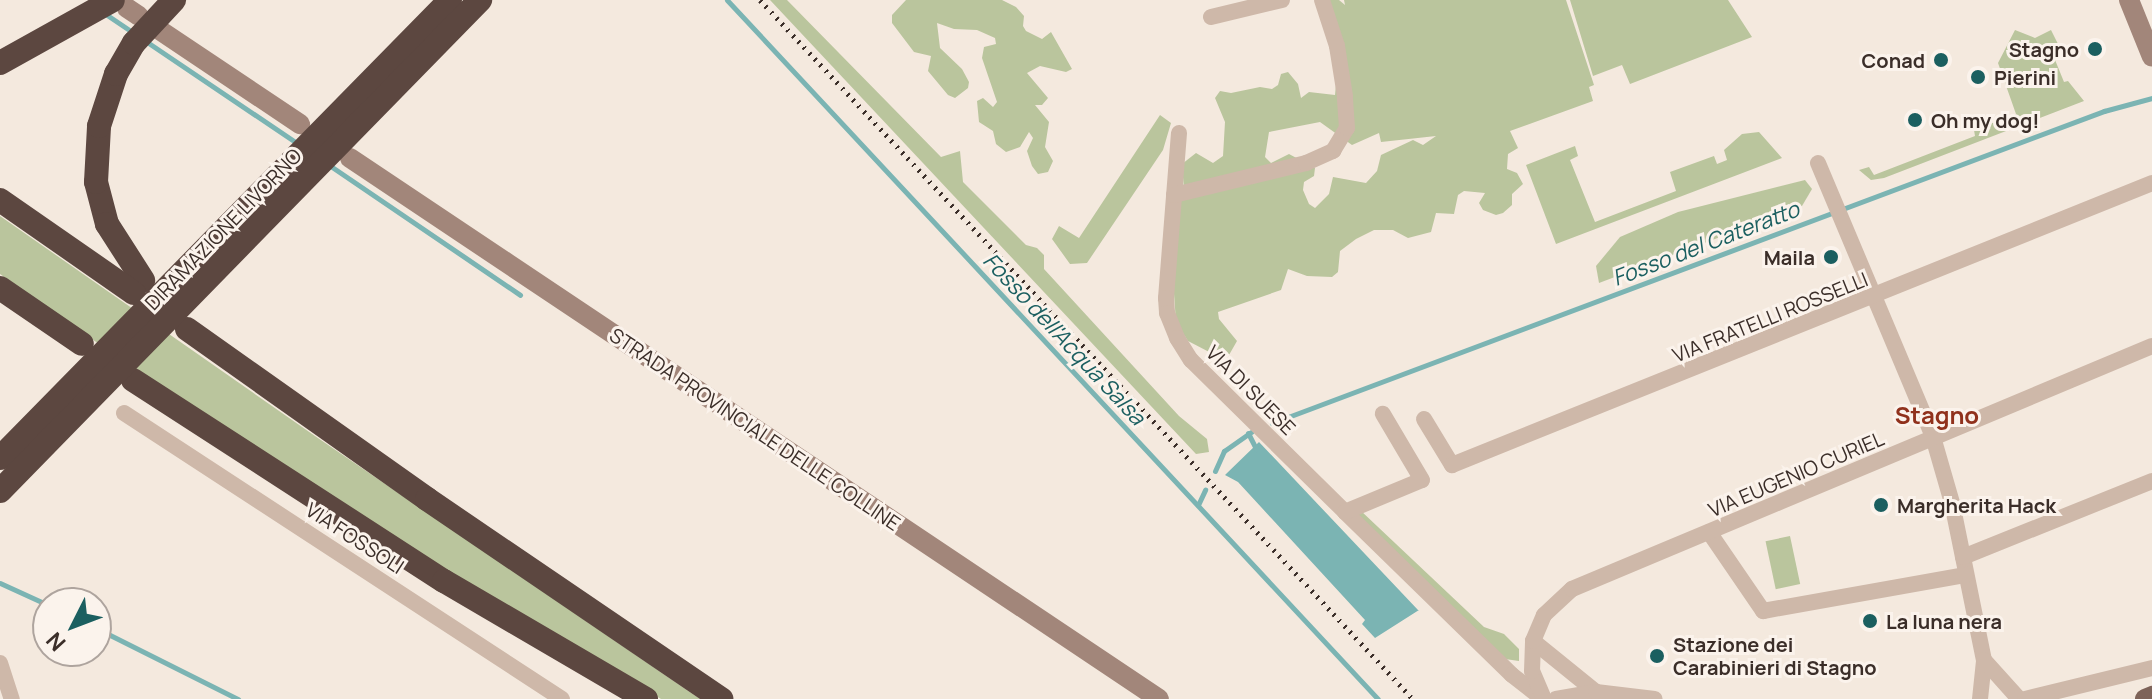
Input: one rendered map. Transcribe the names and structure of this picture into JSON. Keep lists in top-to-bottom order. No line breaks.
{"streets":{"highway":["DIRAMAZIONE LIVORNO"],"main road":["STRADA PROVINCIALE DELLE COLLINE"],"street":["VIA FRATELLI ROSSELLI","VIA DI SUESE","VIA EUGENIO CURIEL","VIA FOSSOLI"]},"districts":["Stagno"],"water":["Fosso del Cateratto","Fosso dell'Acqua Salsa"],"places":["Stagno","Conad","Pierini","Oh my dog!","Maila","Margherita Hack","La luna nera","Stazione dei Carabinieri di Stagno"],"north":"bottom left"}
